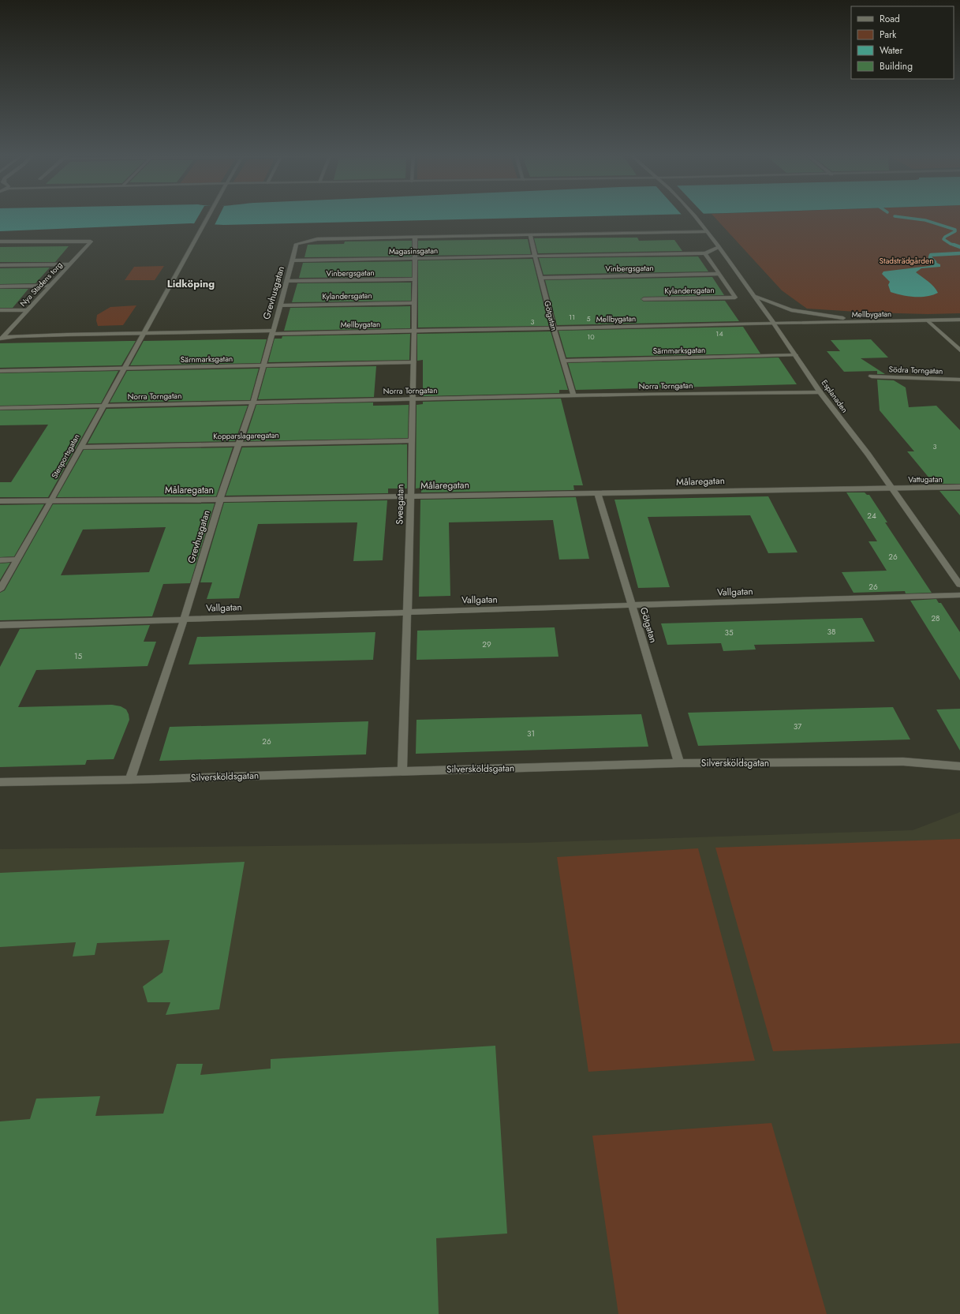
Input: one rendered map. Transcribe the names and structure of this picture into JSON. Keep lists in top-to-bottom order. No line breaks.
{"streets":{"street":["Magasinsgatan","Vinbergsgatan","Nya Stadens torg","Kylandersgatan","Grevhusgatan","Mellbygatan","Götgatan","Särnmarksgatan","Södra Torngatan","Norra Torngatan","Esplanaden","Kopparslagaregatan","Stenportsgatan","Vattugatan","Målaregatan","Sveagatan","Vallgatan","Silversköldsgatan"]},"crossings":[["Magasinsgatan","Grevhusgatan"],["Magasinsgatan","Götgatan"],["Magasinsgatan","Sveagatan"],["Vinbergsgatan","Kylandersgatan"],["Vinbergsgatan","Grevhusgatan"],["Vinbergsgatan","Götgatan"],["Vinbergsgatan","Sveagatan"],["Nya Stadens torg","Mellbygatan"],["Kylandersgatan","Grevhusgatan"],["Kylandersgatan","Sveagatan"],["Grevhusgatan","Mellbygatan"],["Grevhusgatan","Särnmarksgatan"],["Grevhusgatan","Norra Torngatan"],["Grevhusgatan","Kopparslagaregatan"],["Grevhusgatan","Målaregatan"],["Grevhusgatan","Sveagatan"],["Grevhusgatan","Vallgatan"],["Grevhusgatan","Silversköldsgatan"],["Mellbygatan","Götgatan"],["Mellbygatan","Esplanaden"],["Mellbygatan","Stenportsgatan"],["Mellbygatan","Sveagatan"],["Götgatan","Särnmarksgatan"],["Götgatan","Norra Torngatan"],["Götgatan","Målaregatan"],["Götgatan","Vallgatan"],["Götgatan","Silversköldsgatan"],["Särnmarksgatan","Esplanaden"],["Särnmarksgatan","Stenportsgatan"],["Särnmarksgatan","Sveagatan"],["Norra Torngatan","Esplanaden"],["Norra Torngatan","Stenportsgatan"],["Norra Torngatan","Sveagatan"],["Esplanaden","Vattugatan"],["Esplanaden","Målaregatan"],["Kopparslagaregatan","Stenportsgatan"],["Kopparslagaregatan","Sveagatan"],["Stenportsgatan","Målaregatan"],["Vattugatan","Målaregatan"],["Målaregatan","Sveagatan"],["Sveagatan","Vallgatan"],["Sveagatan","Silversköldsgatan"]],"districts":["Lidköping"],"parks":["Stadsträdgården"],"house_numbers":["11","5","3","14","10","3","24","26","26","28","38","35","29","15","37","31","26"],"legend":["Road","Park","Water","Building"]}
